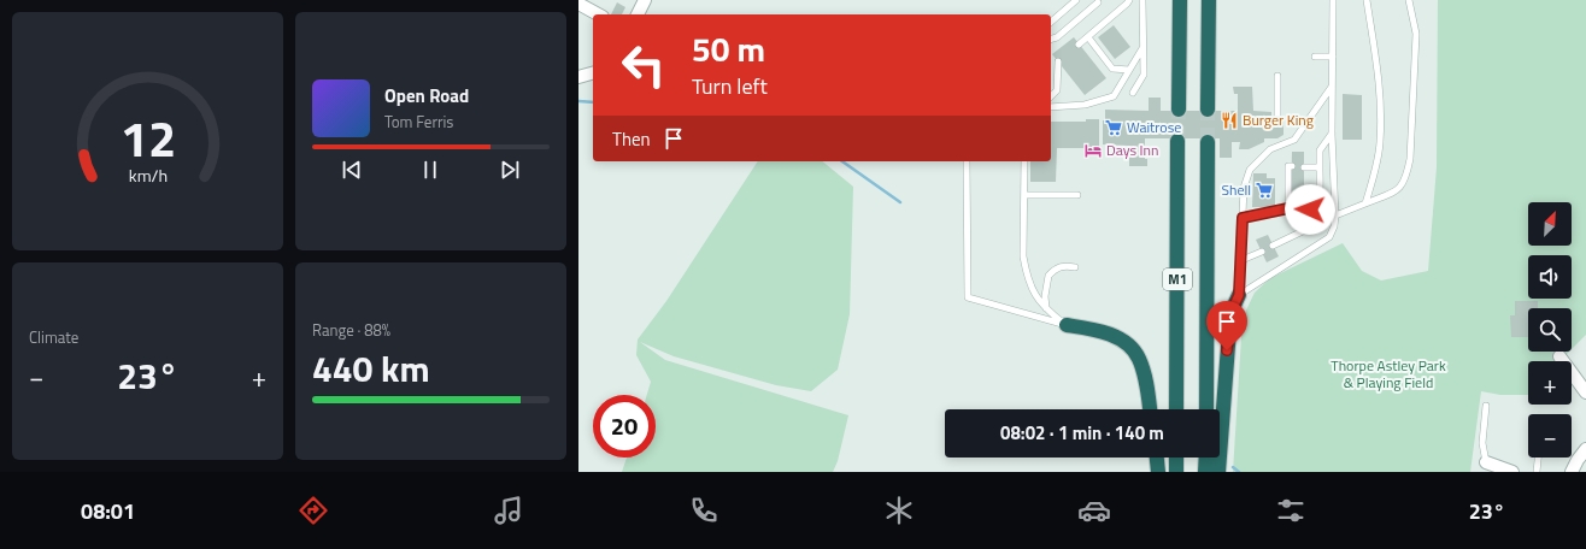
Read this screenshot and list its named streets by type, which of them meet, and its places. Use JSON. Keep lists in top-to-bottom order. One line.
{"streets":{"highway":["M1"]},"parks":["Thorpe Astley Park & Playing Field"],"places":{"restaurant":["Burger King"],"supermarket":["Waitrose","Shell"],"hotel":["Days Inn"]},"north":"top right","page":{"turn":["50 m","Turn left"],"song":["Open Road","Tom Ferris"],"then":"Then","map_buttons":["+","−"],"tile":["Climate",["Range · 88%","440 km"]],"heat":["−","23°","+"],"limit":"20","trip":"08:02 · 1 min · 140 m","tabs":["08:01","23°"],"gauge":["12","km/h"]}}
